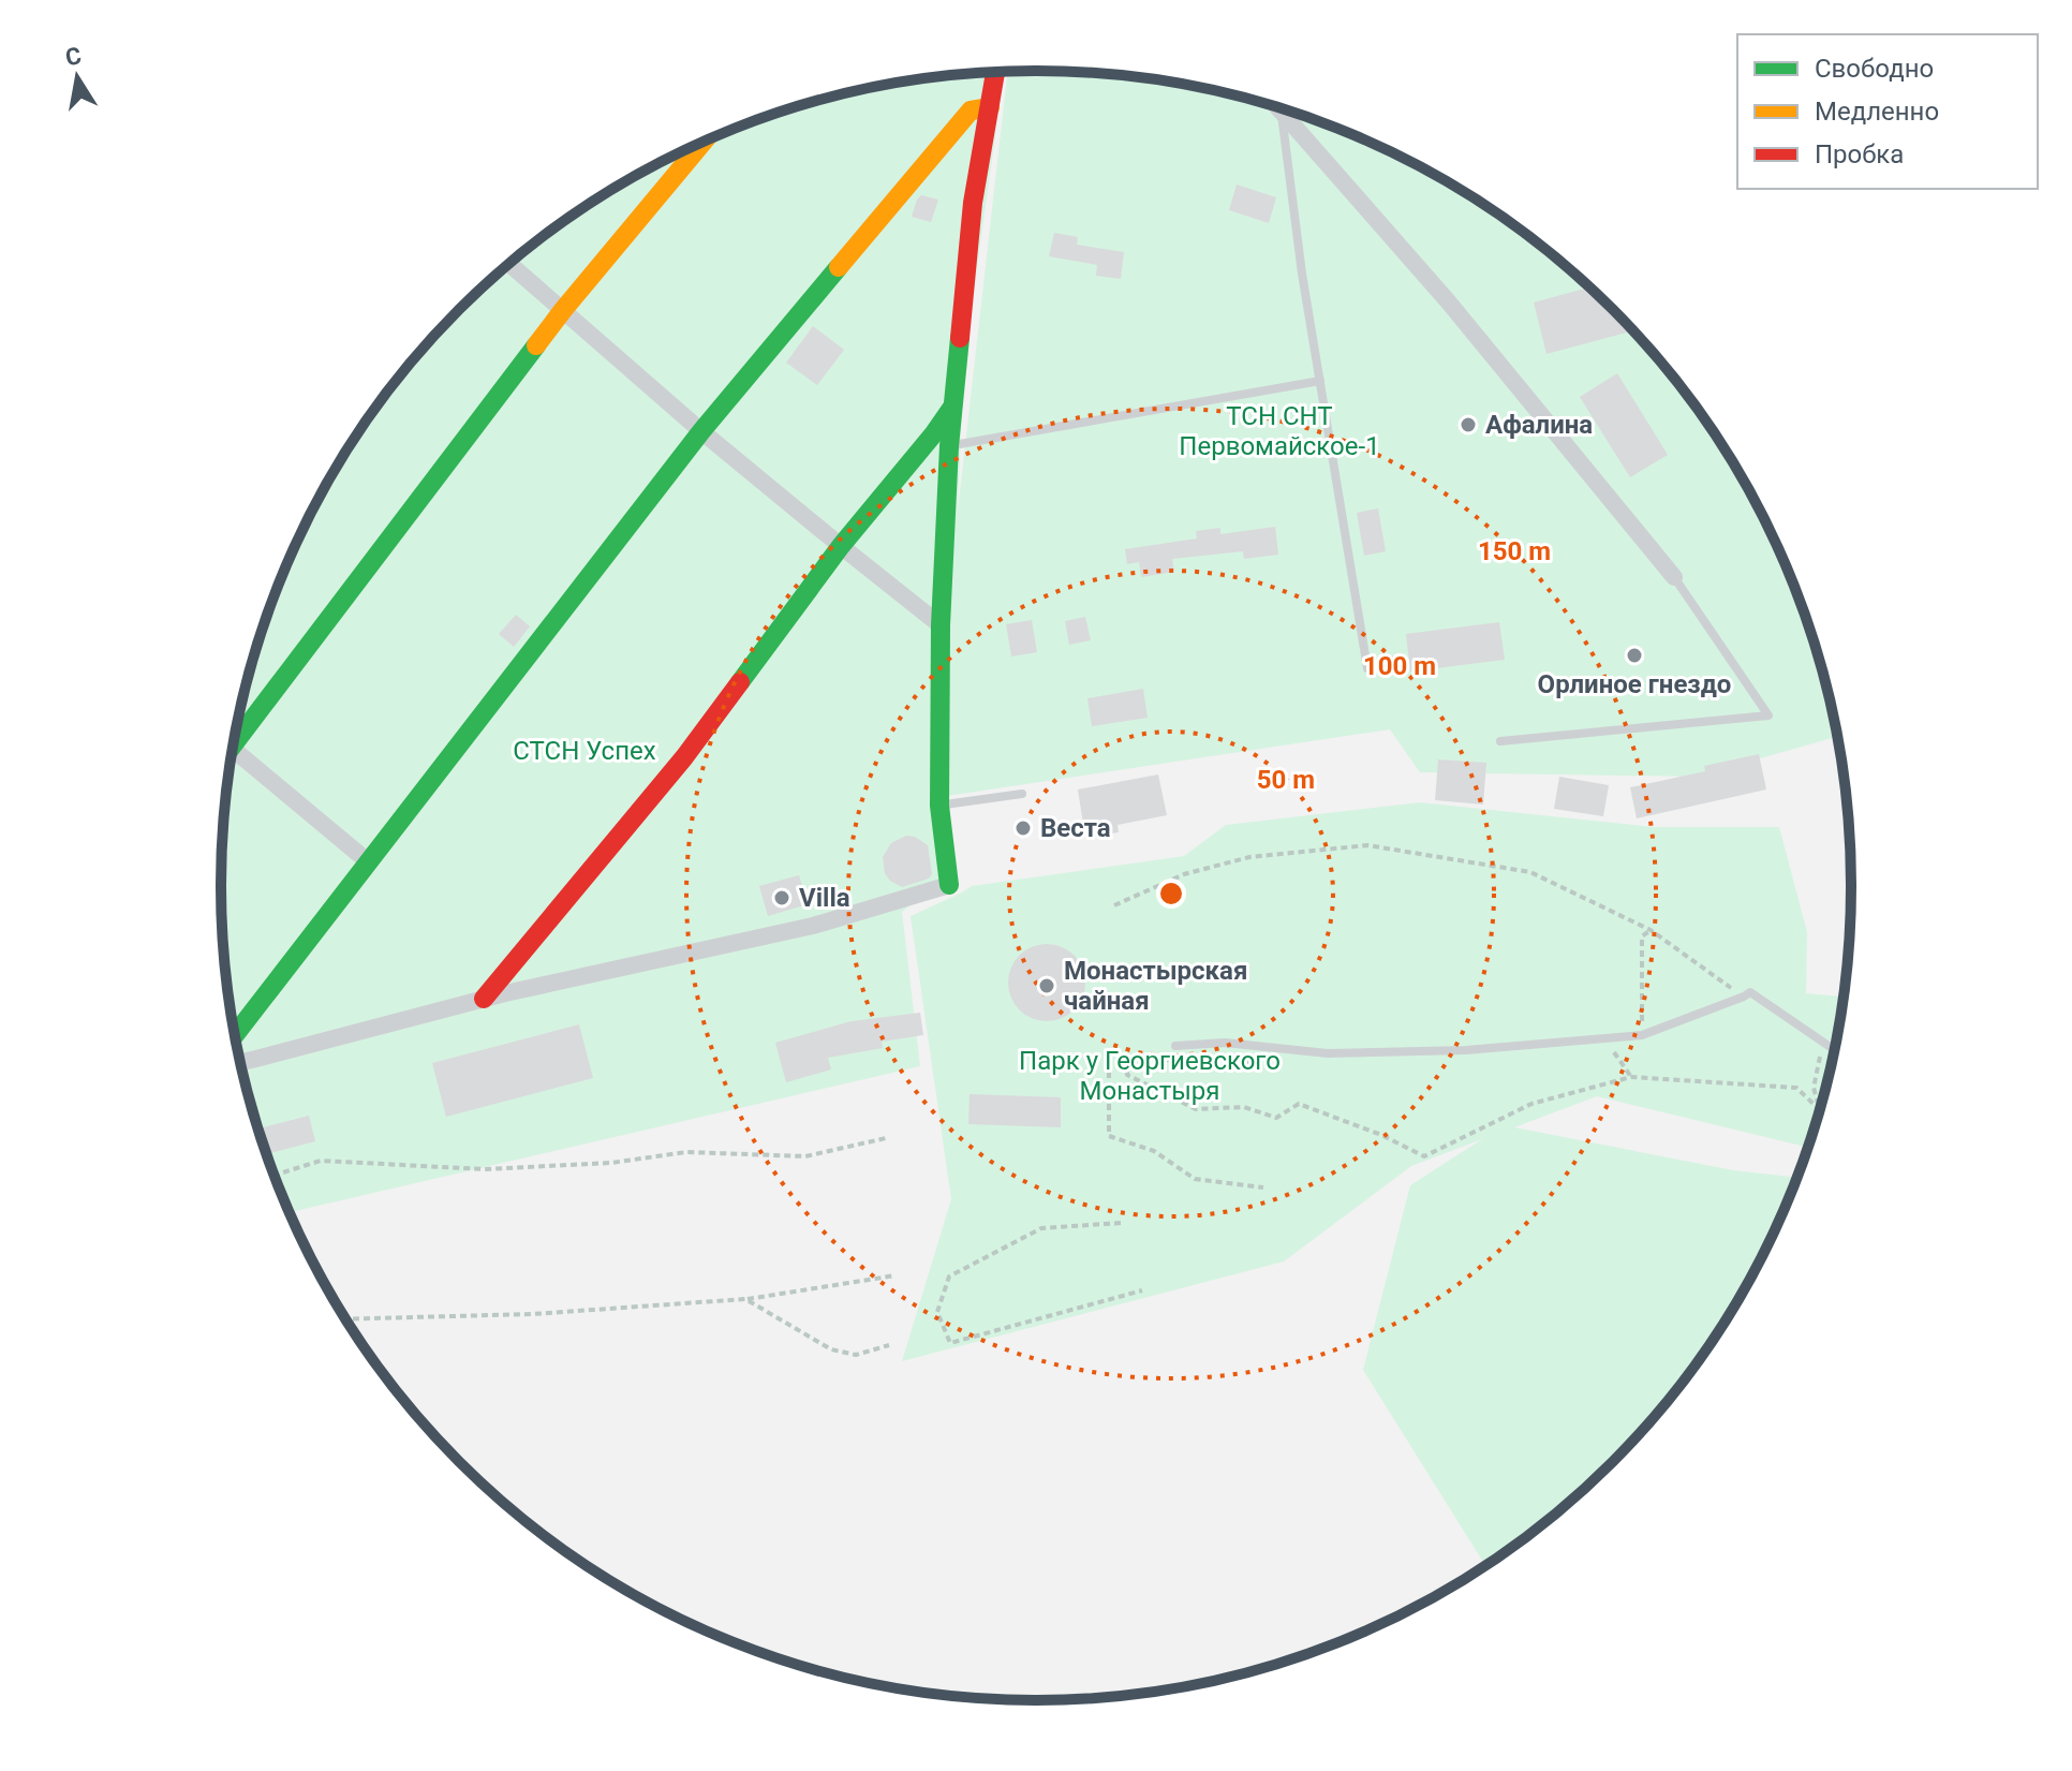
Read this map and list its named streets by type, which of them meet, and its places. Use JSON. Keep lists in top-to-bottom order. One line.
{"parks":["ТСН СНТ Первомайское-1","СТСН Успех","Парк у Георгиевского Монастыря"],"places":["Афалина","Орлиное гнездо","Веста","Villa","Монастырская чайная"],"legend":["Свободно","Медленно","Пробка"],"north":"top","rings":["150 m","100 m","50 m"]}
